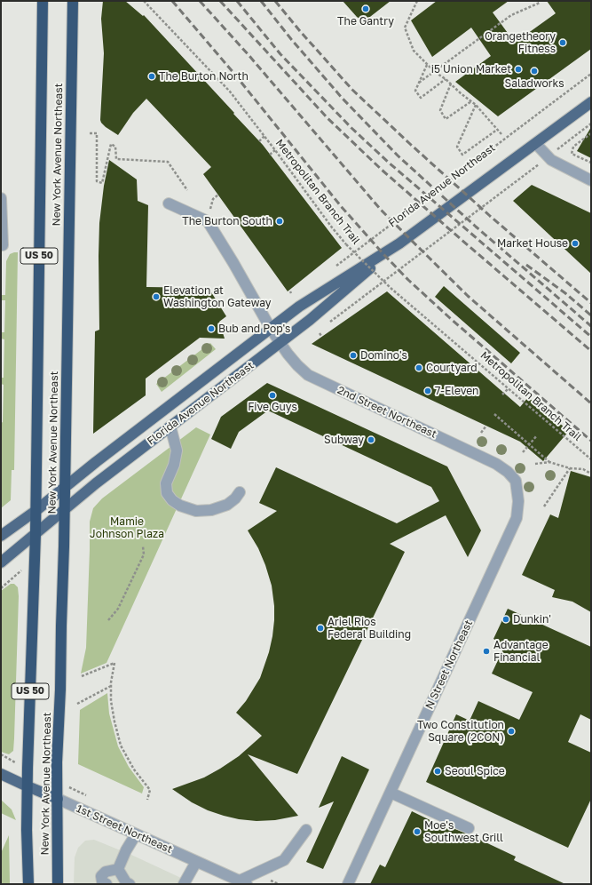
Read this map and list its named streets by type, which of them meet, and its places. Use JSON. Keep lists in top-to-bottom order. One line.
{"streets":{"highway":["New York Avenue Northeast","US 50"],"main road":["Florida Avenue Northeast","1st Street Northeast"],"street":["2nd Street Northeast","N Street Northeast"],"path":["Metropolitan Branch Trail"]},"crossings":[["New York Avenue Northeast","Florida Avenue Northeast"],["New York Avenue Northeast","1st Street Northeast"],["Florida Avenue Northeast","2nd Street Northeast"],["2nd Street Northeast","N Street Northeast"]],"parks":["Mamie Johnson Plaza"],"places":["The Gantry","Orangetheory Fitness","i5 Union Market","Saladworks","The Burton North","The Burton South","Market House","Elevation at Washington Gateway","Bub and Pop's","Domino's","Courtyard","7-Eleven","Five Guys","Subway","Dunkin'","Ariel Rios Federal Building","Advantage Financial","Two Constitution Square (2CON)","Seoul Spice","Moe's Southwest Grill"]}
